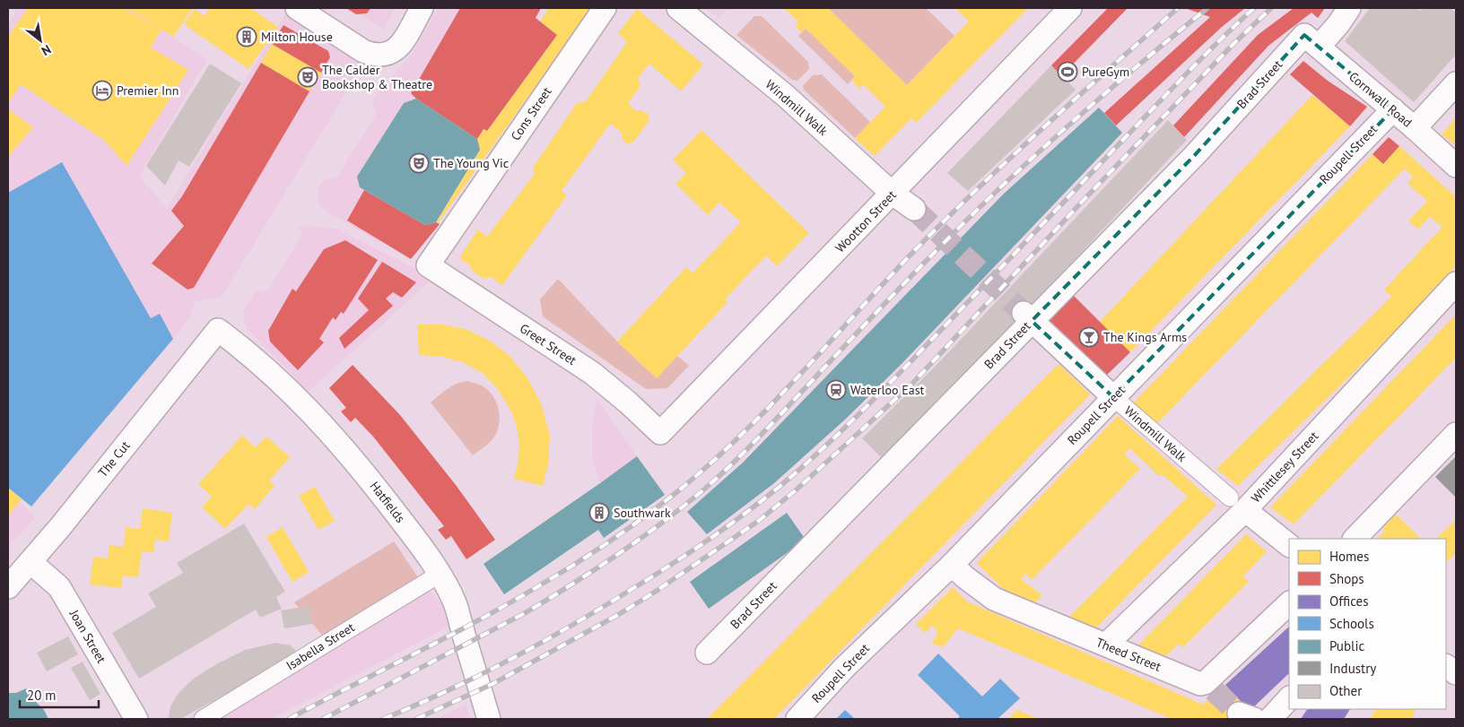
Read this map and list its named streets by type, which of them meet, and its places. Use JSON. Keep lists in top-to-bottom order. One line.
{"streets":{"street":["Brad Street","Cornwall Road","Windmill Walk","Cons Street","Roupell Street","Wootton Street","Greet Street","The Cut","Whittlesey Street","Hatfields","Joan Street","Isabella Street","Theed Street"]},"crossings":[["Brad Street","Cornwall Road"],["Brad Street","Windmill Walk"],["Cornwall Road","Roupell Street"],["Windmill Walk","Roupell Street"],["Windmill Walk","Wootton Street"],["Windmill Walk","Whittlesey Street"],["Cons Street","Greet Street"],["Roupell Street","Theed Street"],["Wootton Street","Greet Street"],["The Cut","Hatfields"],["The Cut","Joan Street"],["Whittlesey Street","Theed Street"],["Hatfields","Isabella Street"]],"places":{"building":["Milton House","Southwark"],"sports":["PureGym"],"theatre":["The Calder Bookshop & Theatre","The Young Vic"],"hotel":["Premier Inn"],"bar":["The Kings Arms"],"station":["Waterloo East"]},"legend":["Homes","Shops","Offices","Schools","Public","Industry","Other"],"scale_bar":"20 m","north":"bottom right"}
